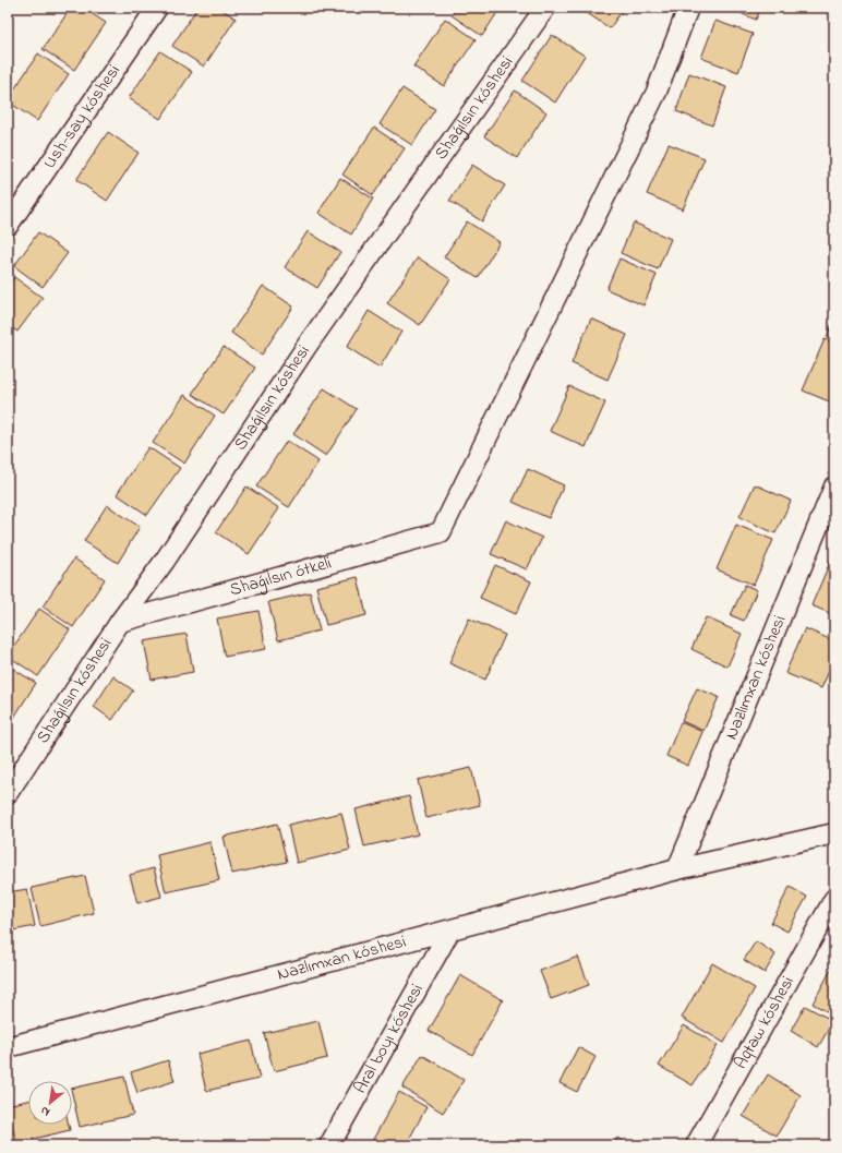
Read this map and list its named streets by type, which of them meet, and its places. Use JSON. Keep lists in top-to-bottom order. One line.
{"streets":{"street":["Shaǵılsın kóshesi","Ush-say kóshesi","Shaǵılsın ótkeli","Nazlımxan kóshesi","Aqtaw kóshesi","Aral boyı kóshesi"]},"crossings":[["Shaǵılsın kóshesi","Shaǵılsın ótkeli"],["Nazlımxan kóshesi","Aral boyı kóshesi"]],"north":"bottom left"}
